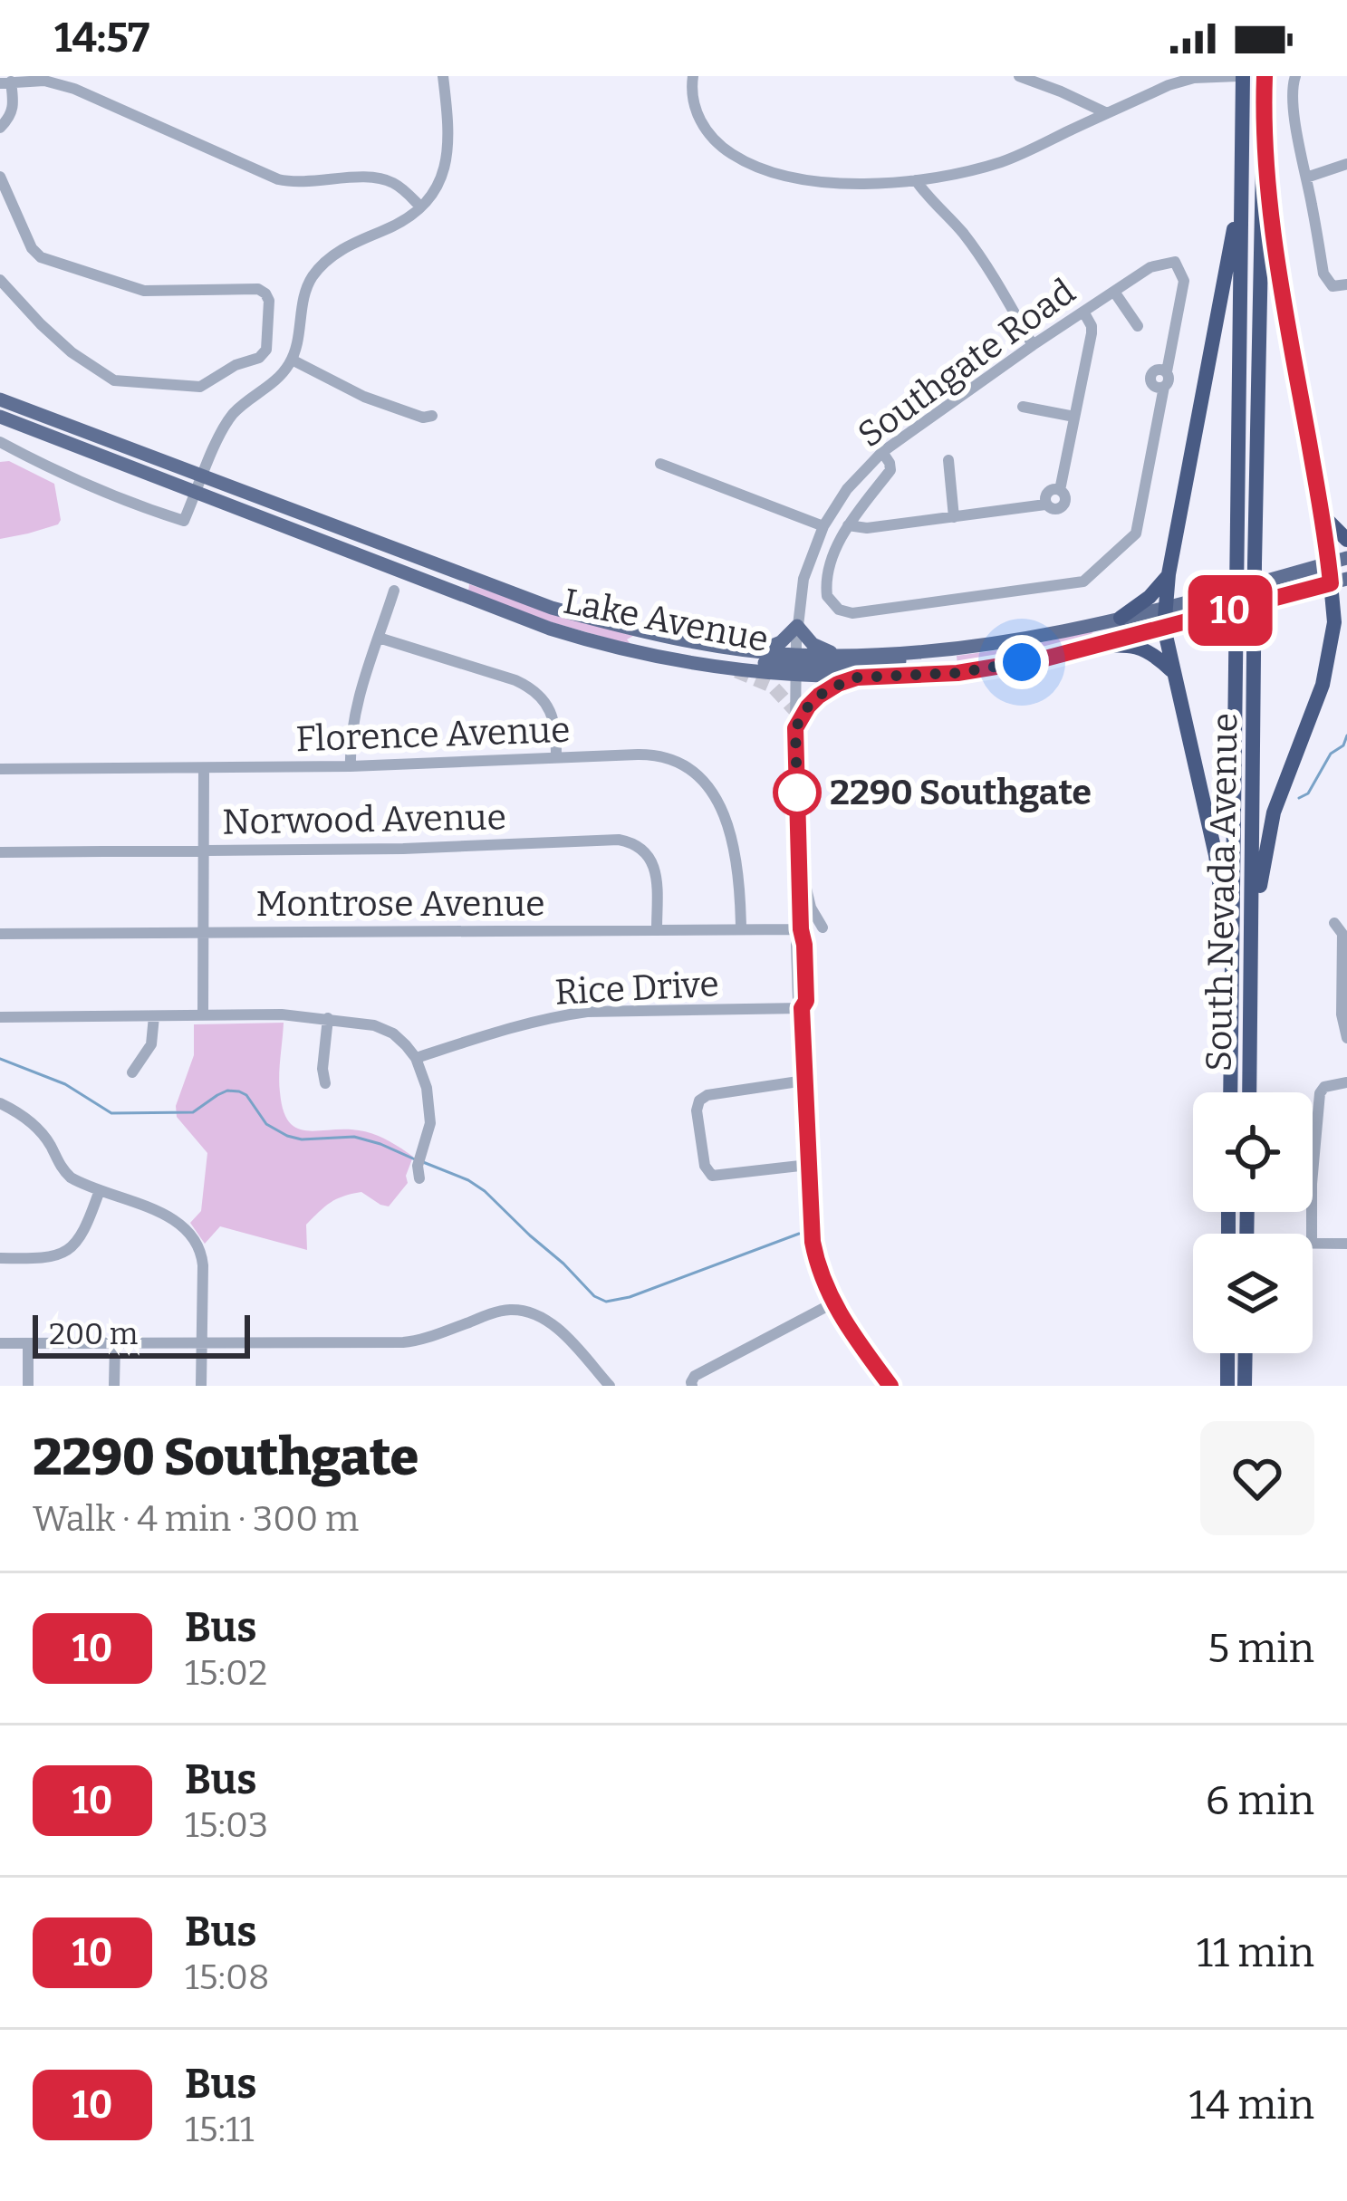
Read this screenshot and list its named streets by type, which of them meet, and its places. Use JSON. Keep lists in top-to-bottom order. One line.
{"streets":{"highway":["South Nevada Avenue"],"main road":["Lake Avenue"],"street":["Southgate Road","Florence Avenue","Norwood Avenue","Montrose Avenue","Rice Drive"]},"crossings":[["Southgate Road","Lake Avenue"],["Southgate Road","Montrose Avenue"],["Southgate Road","Rice Drive"],["Florence Avenue","Montrose Avenue"],["Norwood Avenue","Montrose Avenue"]],"places":["2290 Southgate"],"lines":["bus line 10"],"scale_bar":"200 m","page":{"status":"14:57","on_map":"10","scale":"200 m","heading":["2290 Southgate","Walk · 4 min · 300 m"],"list":[{"mark":"10","name":"Bus","note":"15:02","value":"5 min"},{"mark":"10","name":"Bus","note":"15:03","value":"6 min"},{"mark":"10","name":"Bus","note":"15:08","value":"11 min"},{"mark":"10","name":"Bus","note":"15:11","value":"14 min"}]}}
